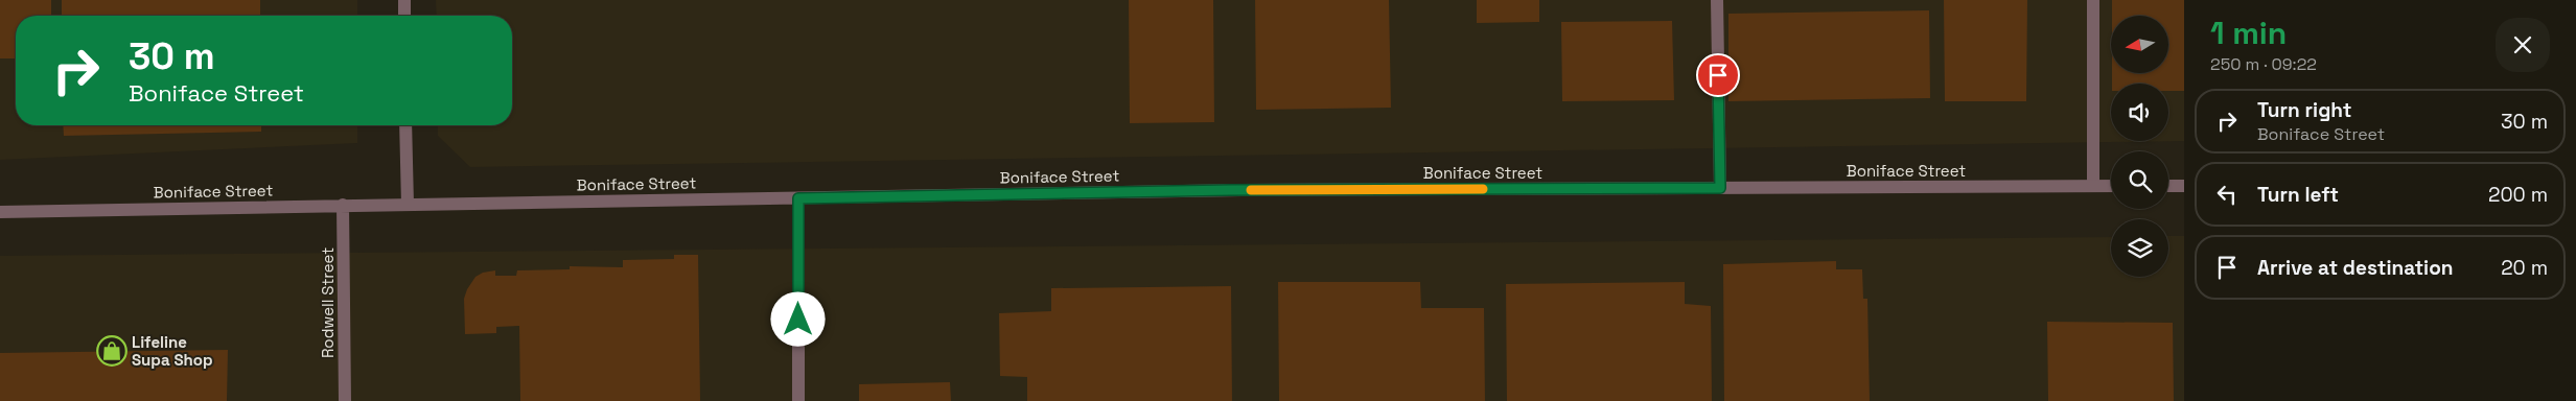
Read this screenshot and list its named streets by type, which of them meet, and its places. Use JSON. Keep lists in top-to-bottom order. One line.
{"streets":{"street":["Boniface Street","Rodwell Street"]},"crossings":[["Boniface Street","Rodwell Street"]],"places":{"shop":["Lifeline Supa Shop"]},"north":"left","page":{"heading":["1 min","250 m · 09:22"],"turn":["30 m","Boniface Street"],"list":[{"name":"Turn right","note":"Boniface Street","value":"30 m"},{"name":"Turn left","value":"200 m"},{"name":"Arrive at destination","value":"20 m"}]}}
